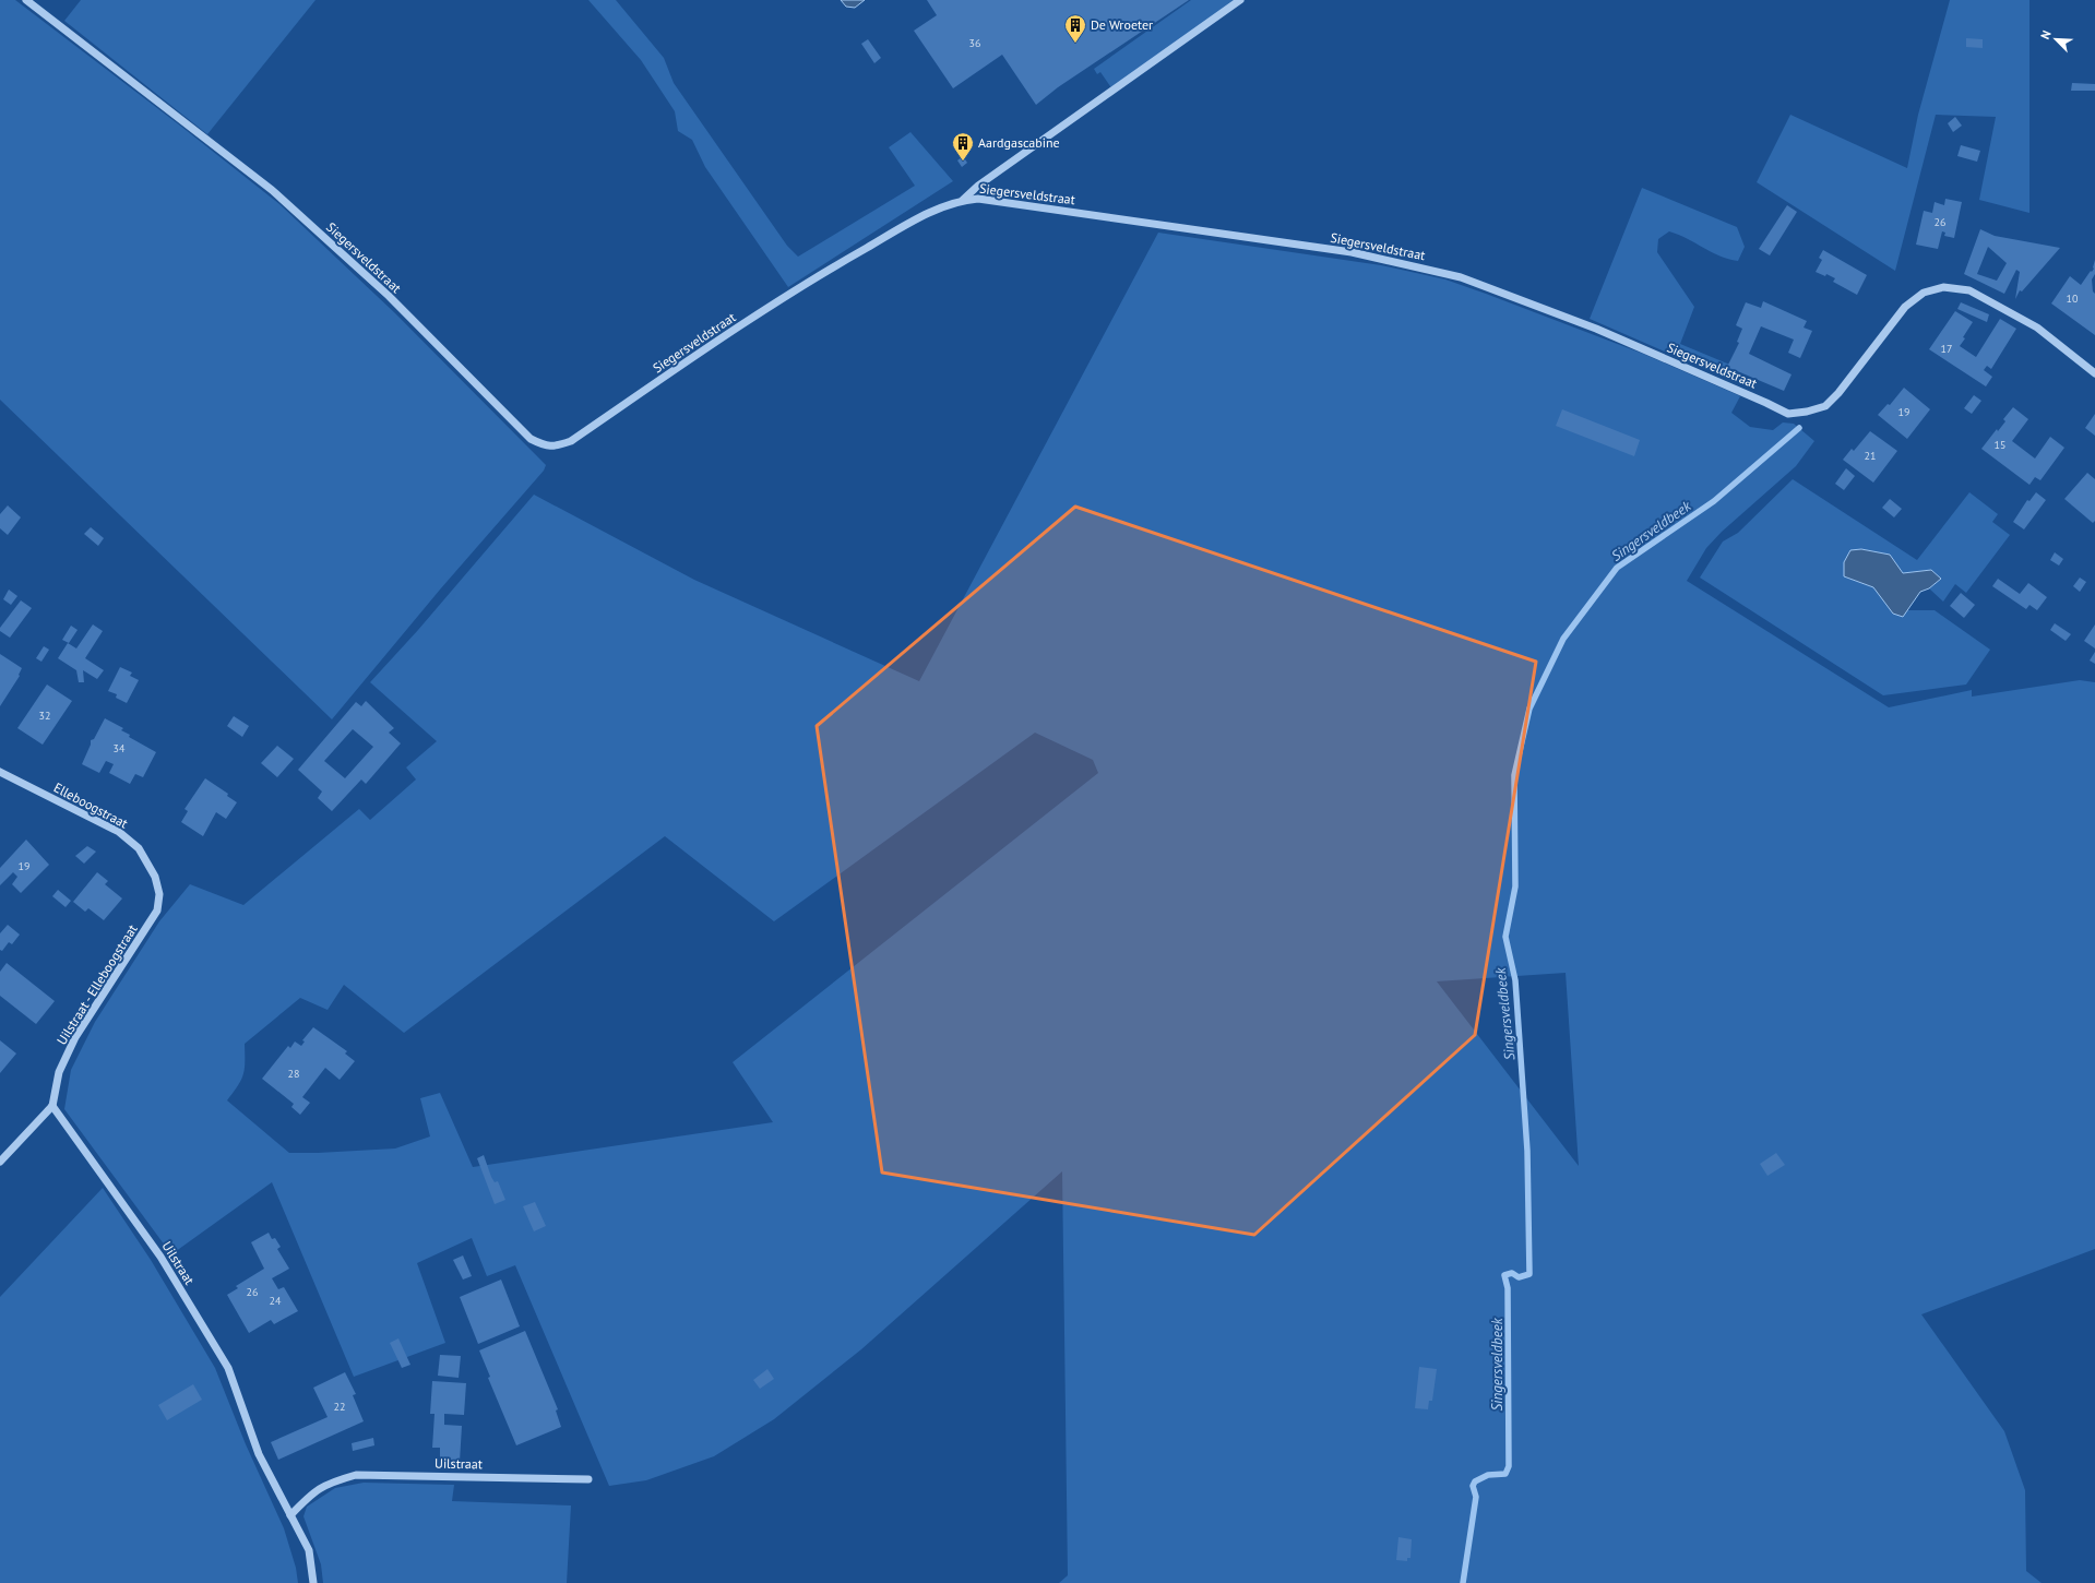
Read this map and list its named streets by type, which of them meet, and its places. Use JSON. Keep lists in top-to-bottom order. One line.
{"streets":{"street":["Siegersveldstraat","Elleboogstraat","Uilstraat - Elleboogstraat","Uilstraat"]},"crossings":[["Elleboogstraat","Uilstraat - Elleboogstraat"],["Uilstraat - Elleboogstraat","Uilstraat"]],"water":["Singersveldbeek"],"places":{"building":["De Wroeter","Aardgascabine"]},"house_numbers":["36","26","10","17","19","15","21","32","34","19","28","26","24","22"],"north":"top left"}
